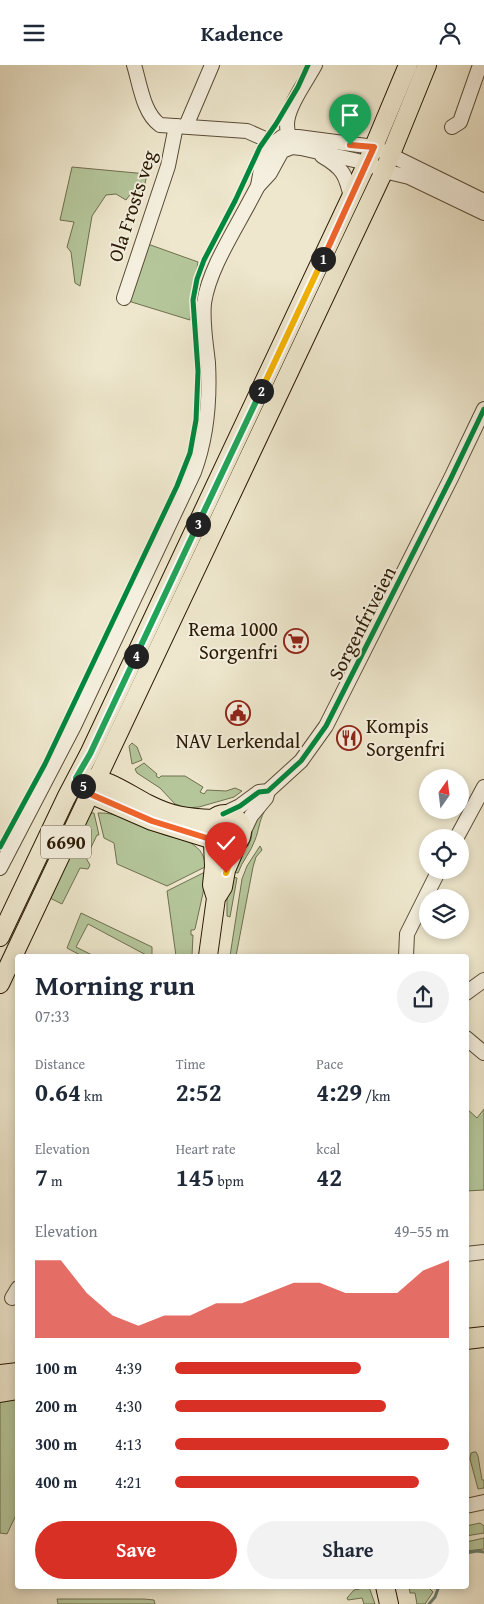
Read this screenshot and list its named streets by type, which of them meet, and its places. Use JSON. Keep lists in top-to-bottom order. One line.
{"streets":{"main road":["6690"],"street":["Ola Frosts veg","Sorgenfriveien"]},"places":{"supermarket":["Rema 1000 Sorgenfri"],"public building":["NAV Lerkendal"],"restaurant":["Kompis Sorgenfri"]},"north":"top","page":{"header":"Kadence","pins":["1","2","3","4","5"],"heading":["Morning run","07:33"],"stats":[["Distance","0.64 km"],["Time","2:52"],["Pace","4:29 /km"],["Elevation","7 m"],["Heart rate","145 bpm"],["kcal","42"]],"chart":["Elevation","49–55 m"],"list":[{"name":"100 m","note":"4:39"},{"name":"200 m","note":"4:30"},{"name":"300 m","note":"4:13"},{"name":"400 m","note":"4:21"}],"buttons":["Save","Share"]}}
